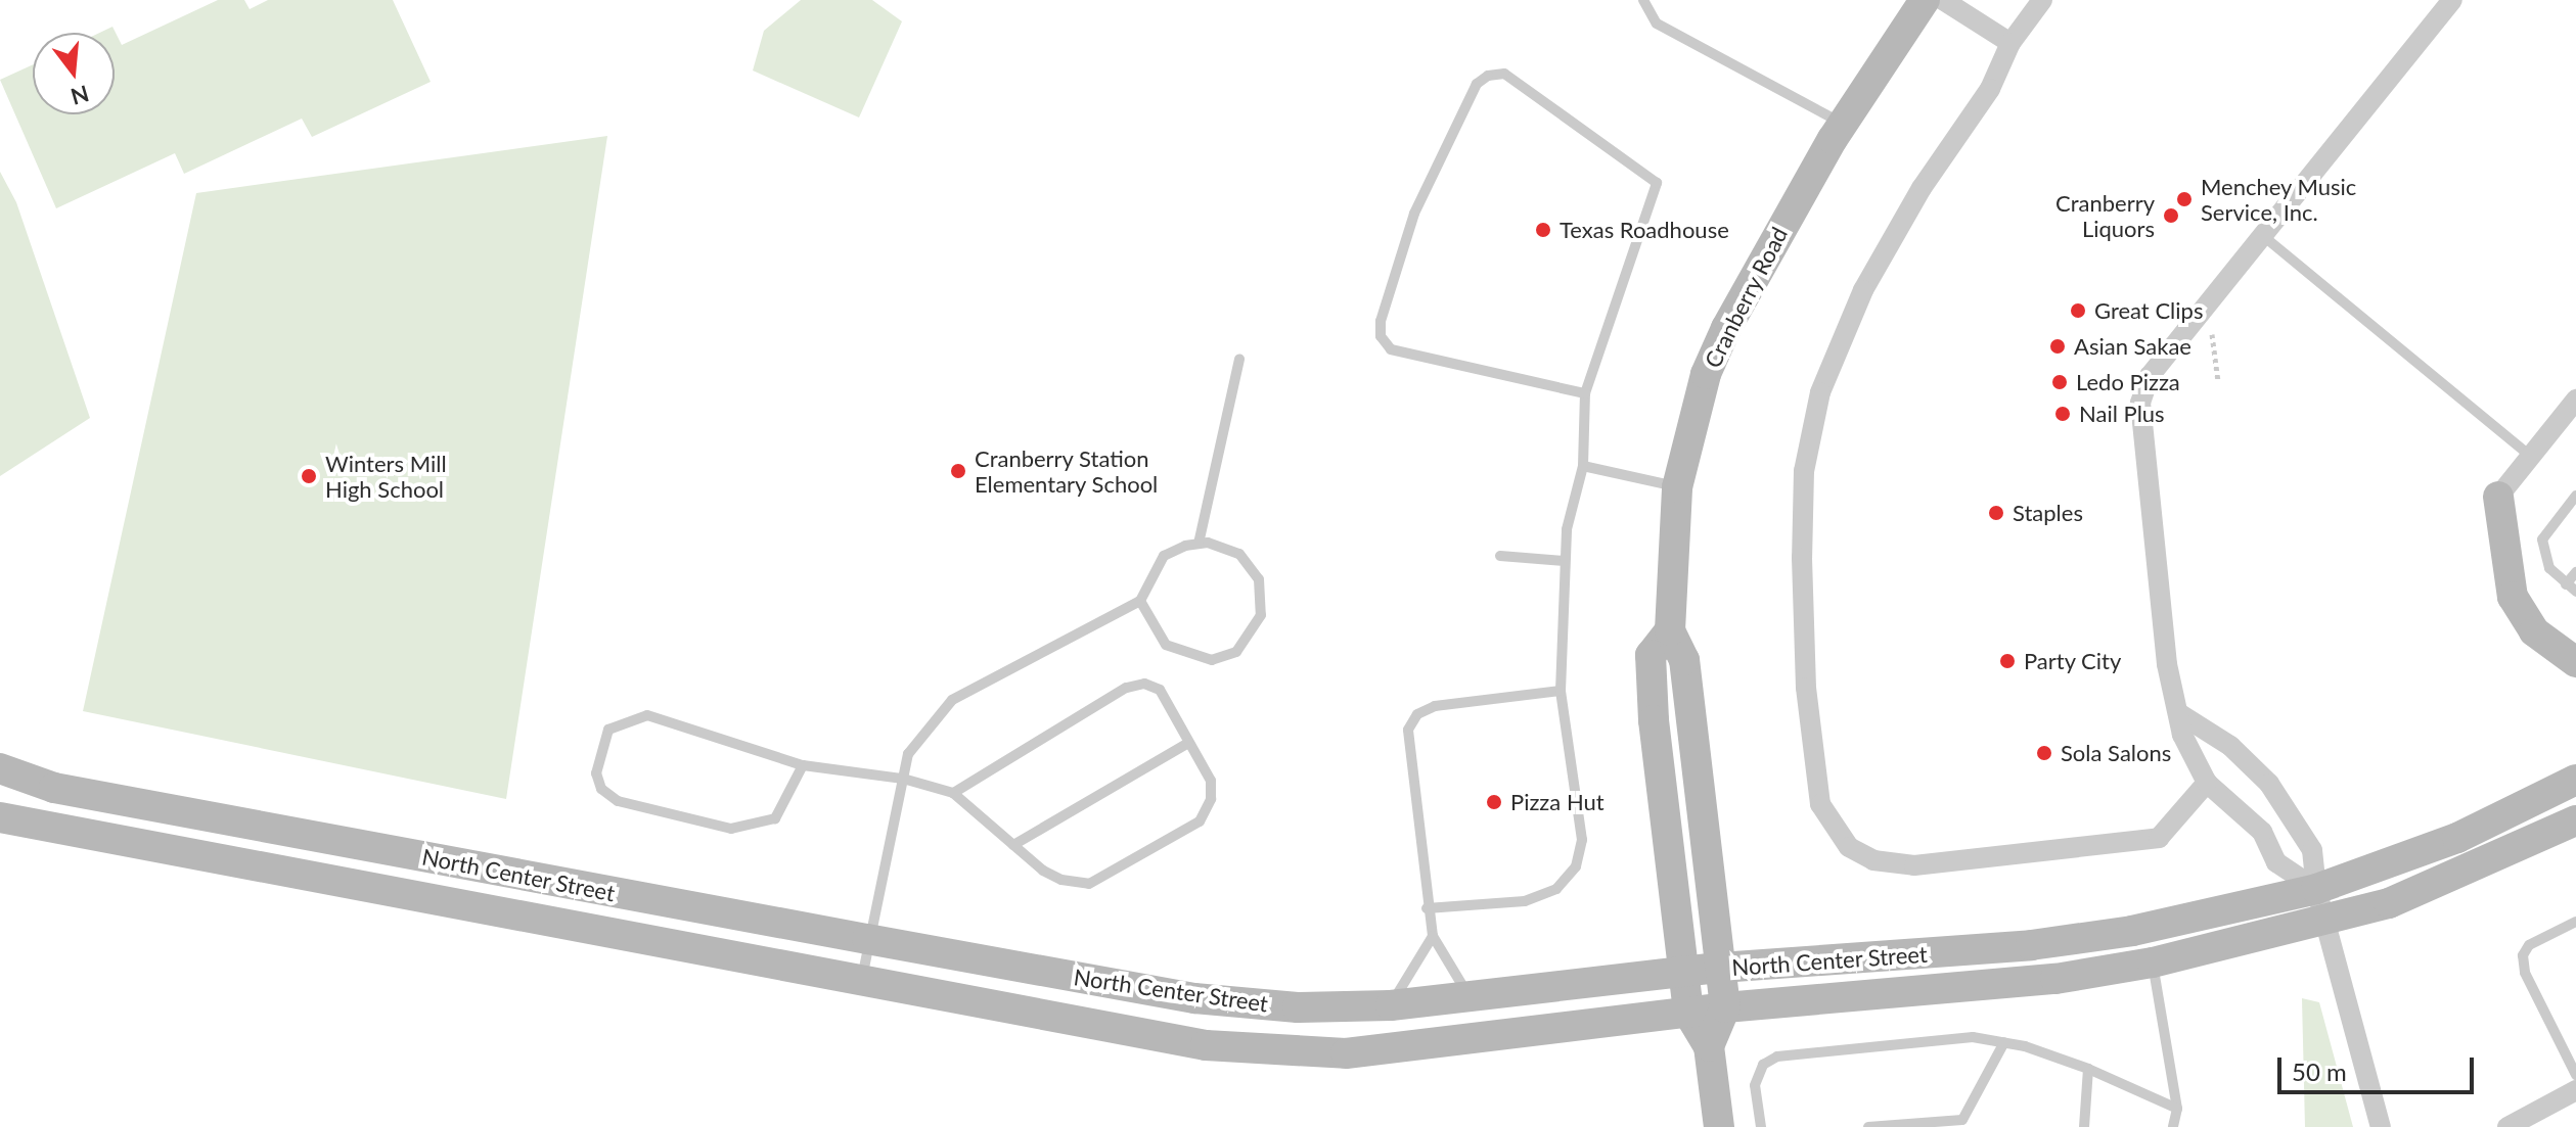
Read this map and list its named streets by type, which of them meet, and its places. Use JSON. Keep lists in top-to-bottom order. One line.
{"streets":{"street":["Cranberry Road","North Center Street"]},"crossings":[["Cranberry Road","North Center Street"]],"places":["Menchey Music Service, Inc.","Cranberry Liquors","Texas Roadhouse","Great Clips","Asian Sakae","Ledo Pizza","Nail Plus","Cranberry Station Elementary School","Winters Mill High School","Staples","Party City","Sola Salons","Pizza Hut"],"scale_bar":"50 m","north":"bottom"}
